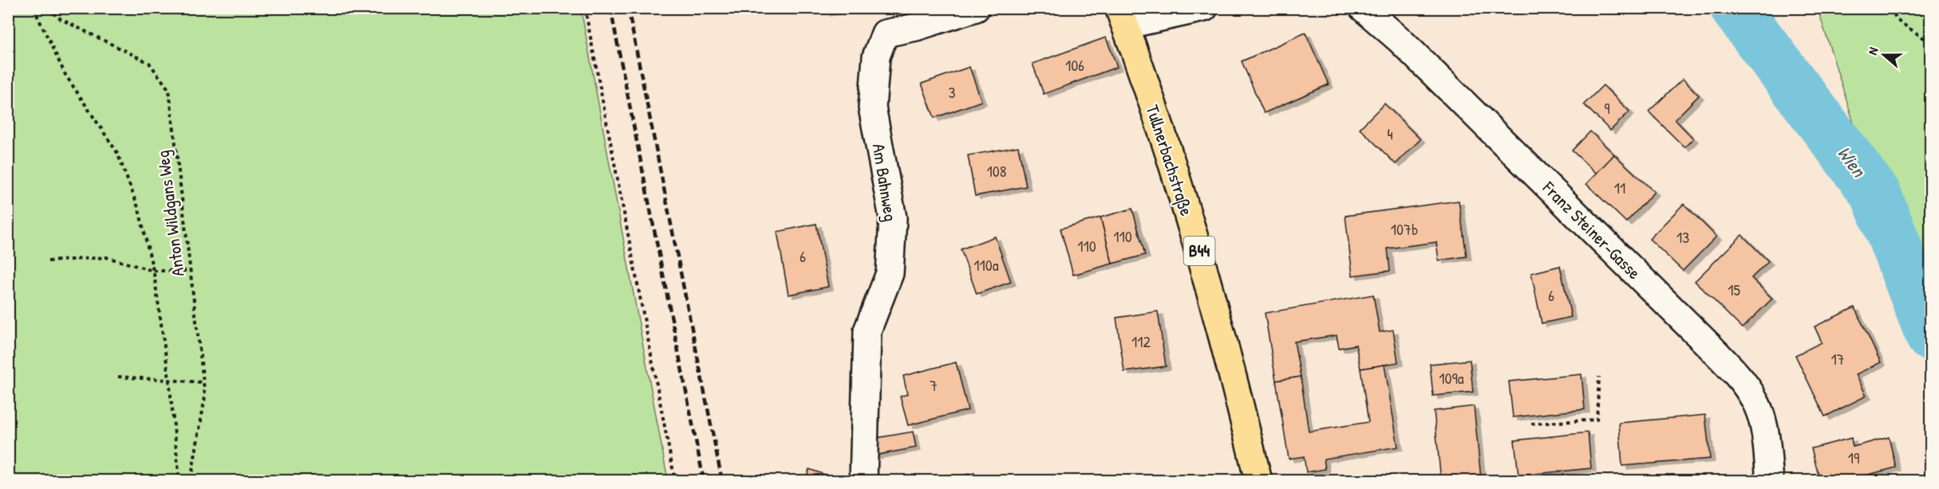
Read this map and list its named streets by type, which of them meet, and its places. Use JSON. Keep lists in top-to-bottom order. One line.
{"streets":{"main road":["Tullnerbachstraße","B44"],"street":["Am Bahnweg","Franz Steiner-Gasse"],"path":["Anton Wildgans Weg"]},"water":["Wien"],"house_numbers":["106","3","9","4","108","11","107b","110","13","110","6","110a","15","6","112","17","109a","7","19"],"north":"left"}
